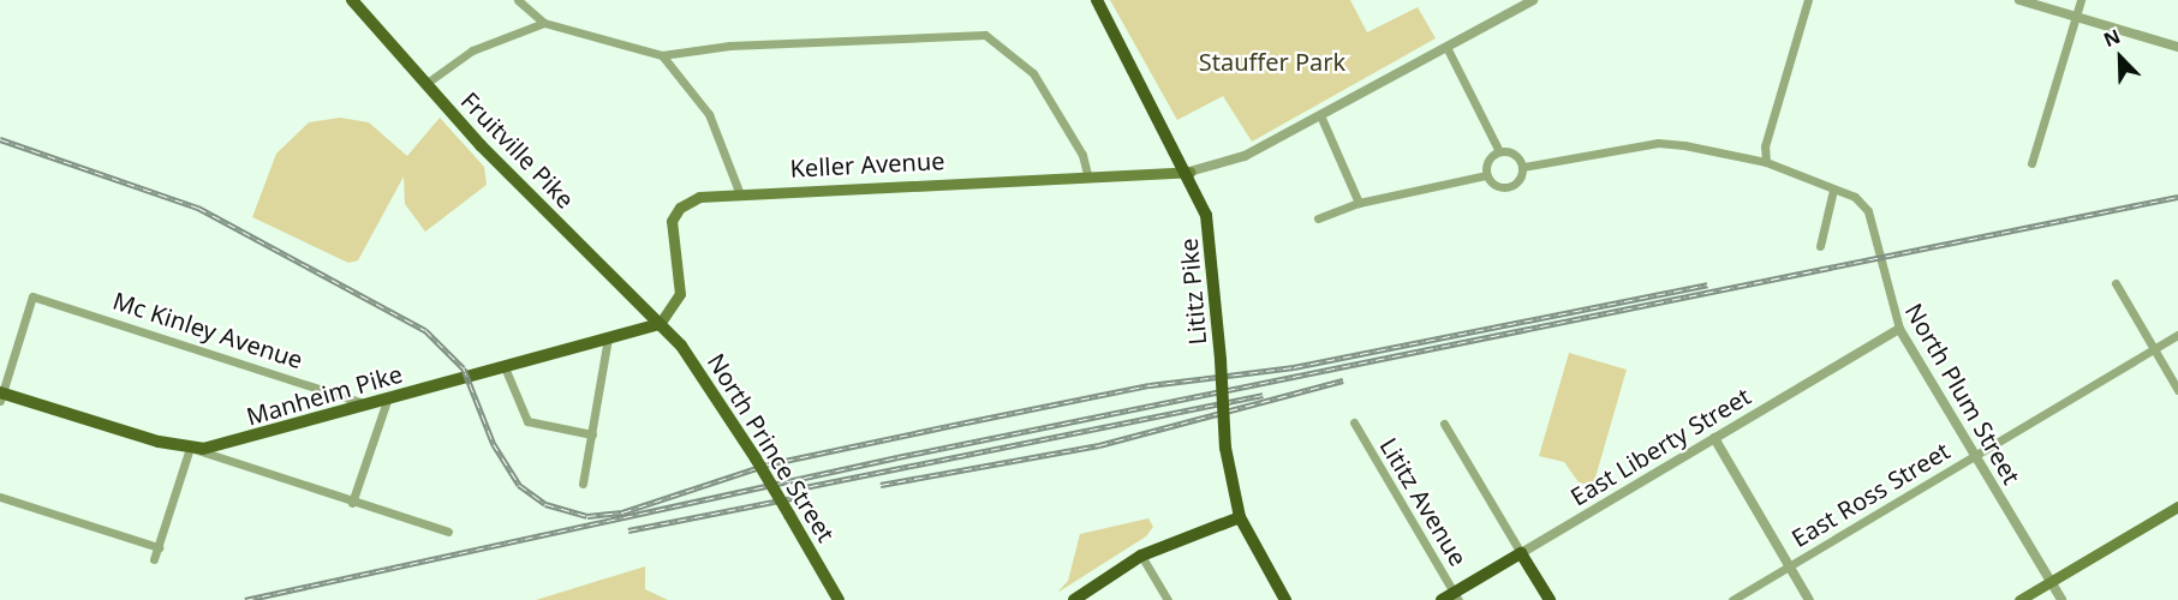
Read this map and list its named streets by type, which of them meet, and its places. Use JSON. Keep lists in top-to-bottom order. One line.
{"streets":{"highway":["Lititz Pike","East Liberty Street"],"main road":["Fruitville Pike","Keller Avenue","Manheim Pike","North Prince Street"],"street":["Mc Kinley Avenue","North Plum Street","East Ross Street","Lititz Avenue"]},"crossings":[["Fruitville Pike","Keller Avenue"],["Fruitville Pike","Manheim Pike"],["Fruitville Pike","North Prince Street"],["Keller Avenue","Lititz Pike"],["Keller Avenue","Manheim Pike"],["Keller Avenue","North Prince Street"],["Mc Kinley Avenue","Manheim Pike"],["North Plum Street","East Liberty Street"],["North Plum Street","East Ross Street"],["Manheim Pike","North Prince Street"],["East Liberty Street","Lititz Avenue"]],"parks":["Stauffer Park"],"north":"top left"}
